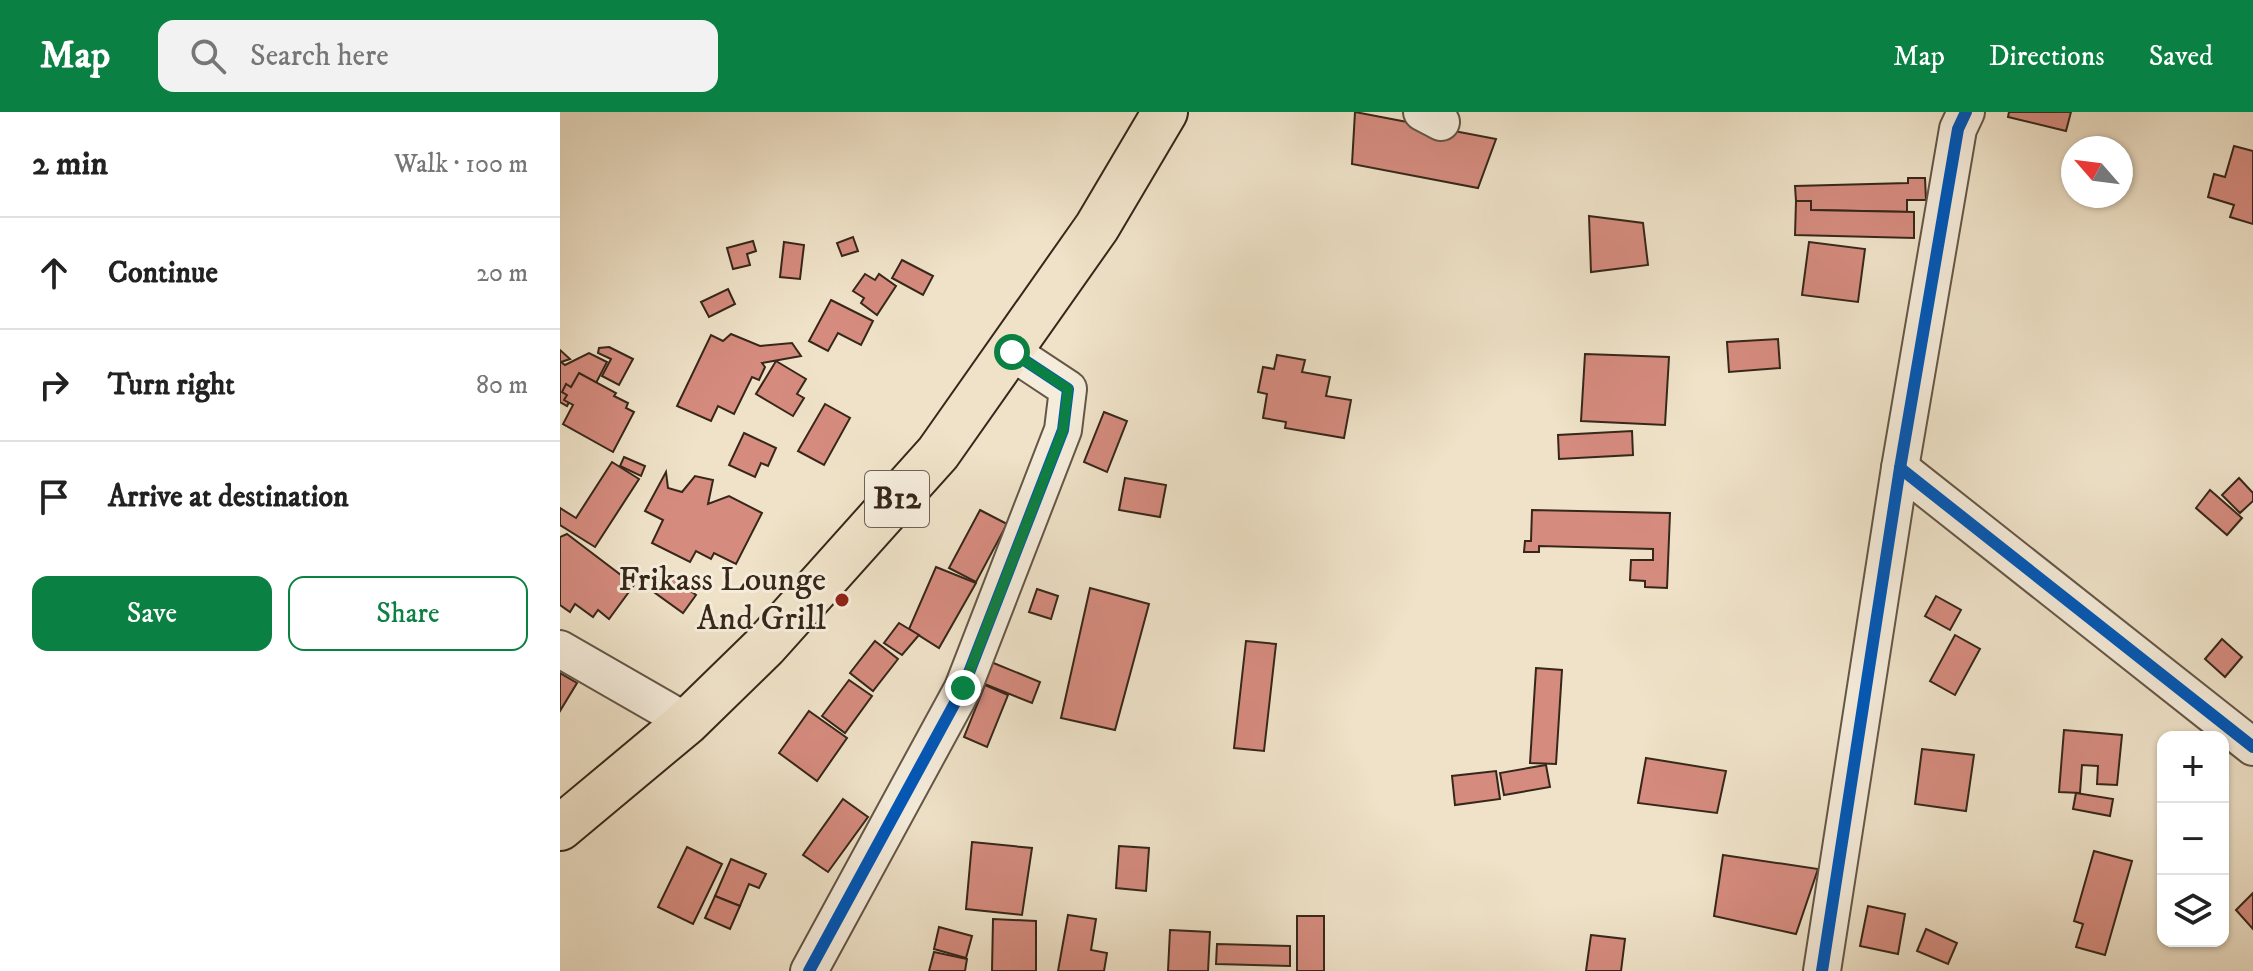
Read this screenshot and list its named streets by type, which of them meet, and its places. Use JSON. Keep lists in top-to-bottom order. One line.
{"streets":{"highway":["B12"]},"places":["Frikass Lounge And Grill"],"north":"top left","page":{"header":"Map","search":"Search here","nav":["Map","Directions","Saved"],"heading":["2 min","Walk · 100 m"],"list":[["Continue","20 m"],["Turn right","80 m"],"Arrive at destination"],"buttons":["Save","Share"],"map_buttons":["+","−"]}}
